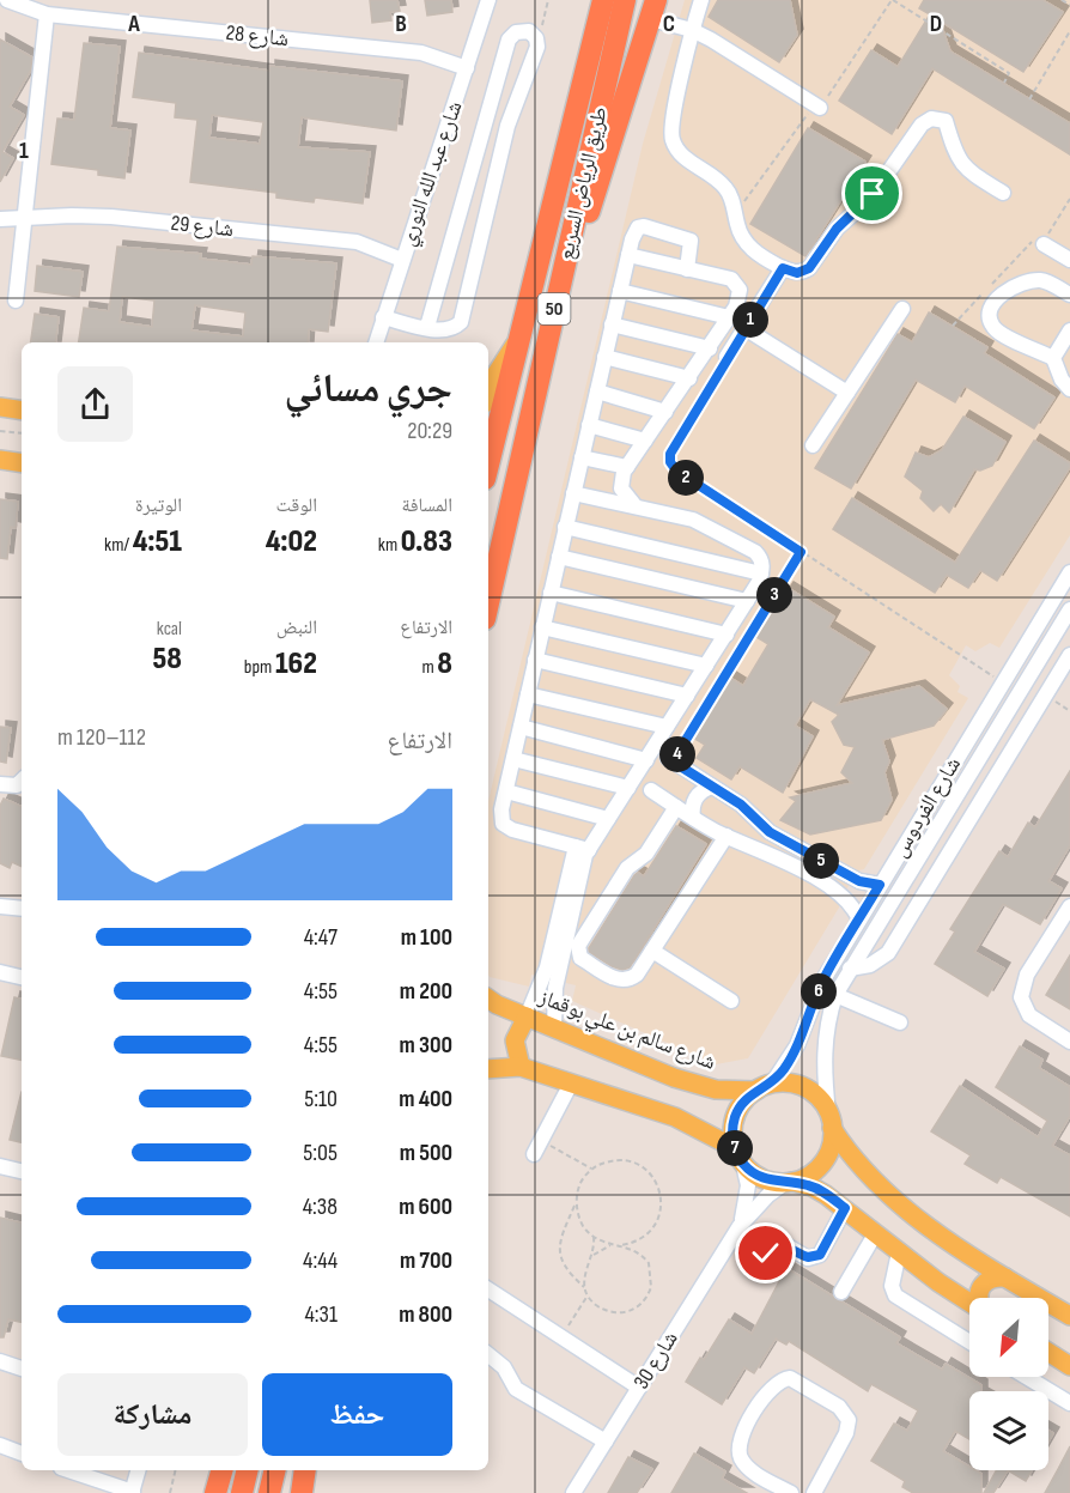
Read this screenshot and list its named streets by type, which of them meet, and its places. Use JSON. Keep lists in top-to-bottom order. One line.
{"streets":{"highway":["طريق الرياض السريع","50"],"main road":["شارع سالم بن علي بوقماز"],"street":["شارع 28","شارع عبد الله النوري","شارع 29","شارع الفردوس","شارع 30"]},"crossings":[["شارع 28","شارع عبد الله النوري"],["شارع عبد الله النوري","شارع 29"],["شارع الفردوس","شارع سالم بن علي بوقماز"],["شارع الفردوس","شارع 30"],["شارع سالم بن علي بوقماز","شارع 30"]],"north":"bottom left","page":{"pins":["1","2","3","4","5","6","7"],"heading":["جري مسائي","20:29"],"stats":[["المسافة","0.83 km"],["الوقت","4:02"],["الوتيرة","4:51 /km"],["الارتفاع","8 m"],["النبض","162 bpm"],["kcal","58"]],"chart":["الارتفاع","112–120 m"],"list":[{"name":"100 m","note":"4:47"},{"name":"200 m","note":"4:55"},{"name":"300 m","note":"4:55"},{"name":"400 m","note":"5:10"},{"name":"500 m","note":"5:05"},{"name":"600 m","note":"4:38"},{"name":"700 m","note":"4:44"},{"name":"800 m","note":"4:31"}],"buttons":["حفظ","مشاركة"]},"grid":{"columns":["A","B","C","D"],"rows":["1"]}}
